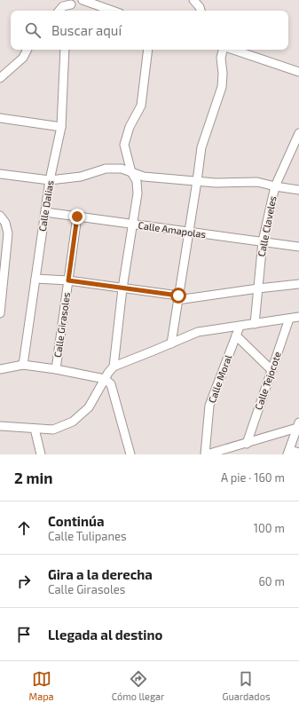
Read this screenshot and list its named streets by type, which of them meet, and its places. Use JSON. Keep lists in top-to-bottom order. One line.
{"streets":{"street":["Calle Dalias","Calle Claveles","Calle Amapolas","Calle Girasoles","Calle Moral","Calle Tejocote"]},"crossings":[["Calle Dalias","Calle Amapolas"],["Calle Claveles","Calle Amapolas"],["Calle Amapolas","Calle Girasoles"]],"page":{"search":"Buscar aquí","heading":["2 min","A pie · 160 m"],"list":[["Continúa","Calle Tulipanes","100 m"],["Gira a la derecha","Calle Girasoles","60 m"],"Llegada al destino"],"nav":["Mapa","Cómo llegar","Guardados"]}}
